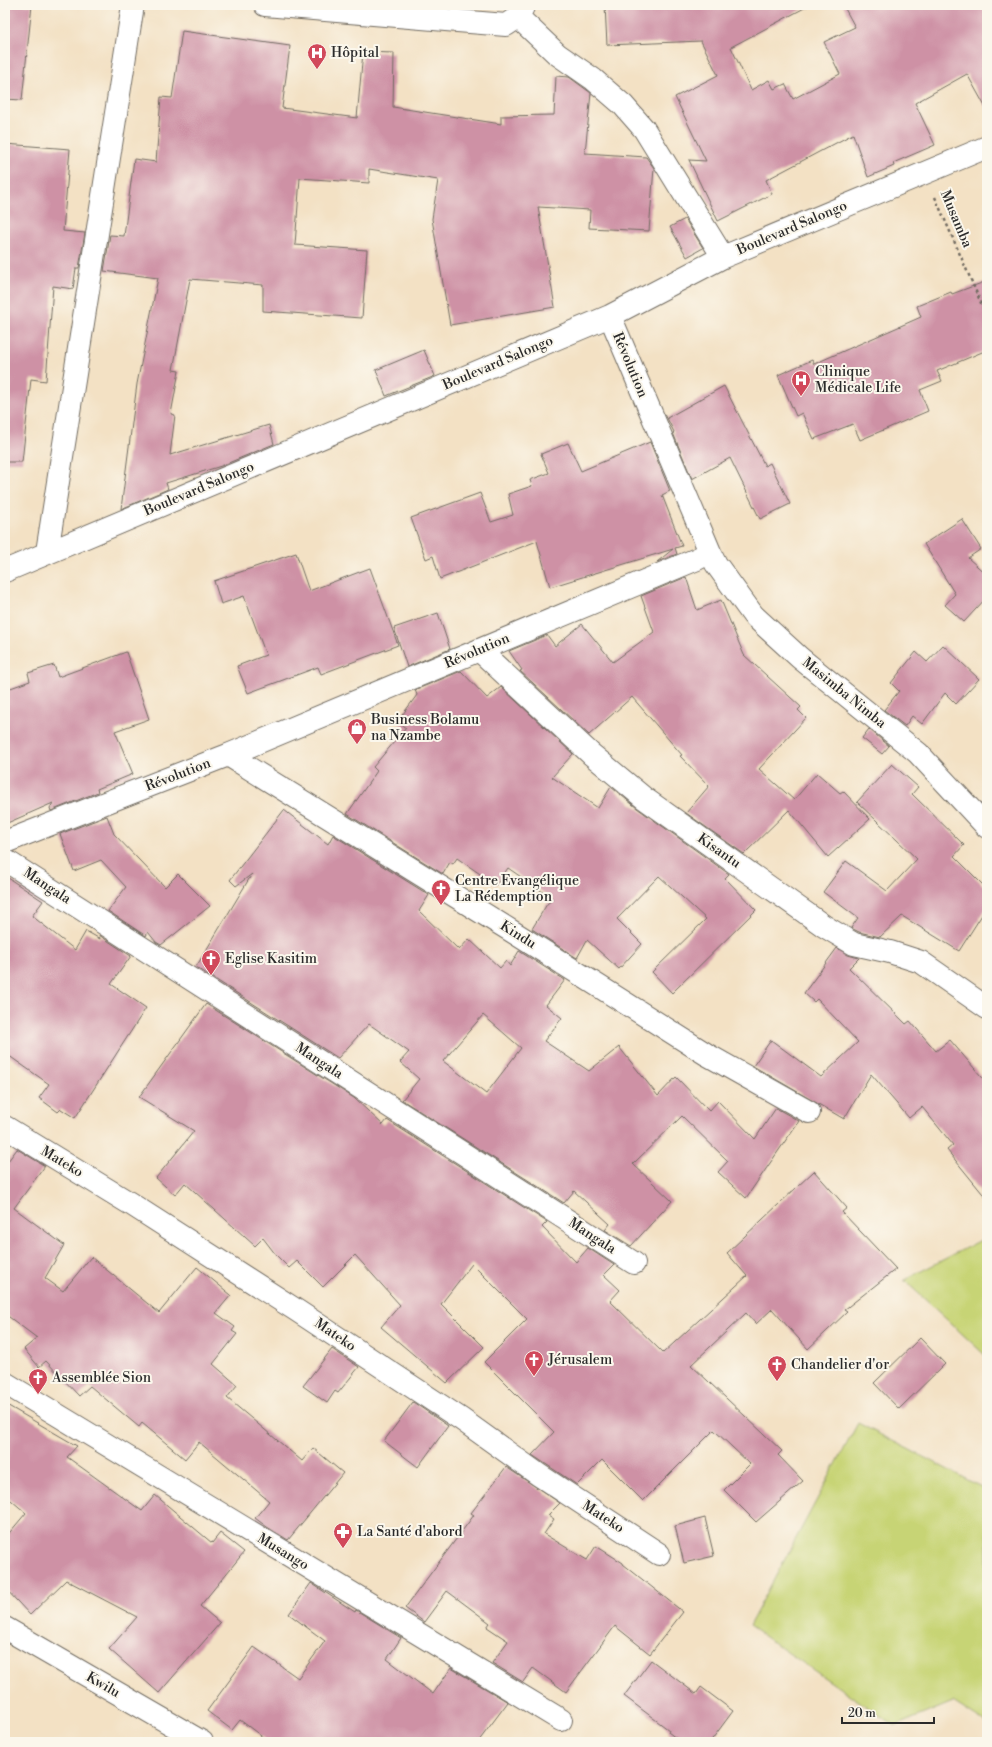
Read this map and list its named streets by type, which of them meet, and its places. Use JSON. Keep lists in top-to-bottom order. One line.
{"streets":{"street":["Boulevard Salongo","Révolution","Masimba Nimba","Kisantu","Mangala","Kindu","Mateko","Musango","Kwilu"],"path":["Musamba"]},"crossings":[["Musamba","Boulevard Salongo"],["Boulevard Salongo","Révolution"],["Révolution","Masimba Nimba"],["Révolution","Kisantu"],["Révolution","Kindu"]],"places":{"hospital":["Hôpital","Clinique Médicale Life"],"shop":["Business Bolamu na Nzambe"],"church":["Centre Evangélique La Rédemption","Eglise Kasitim","Jérusalem","Chandelier d'or","Assemblée Sion"],"pharmacy":["La Santé d'abord"]},"scale_bar":"20 m"}
